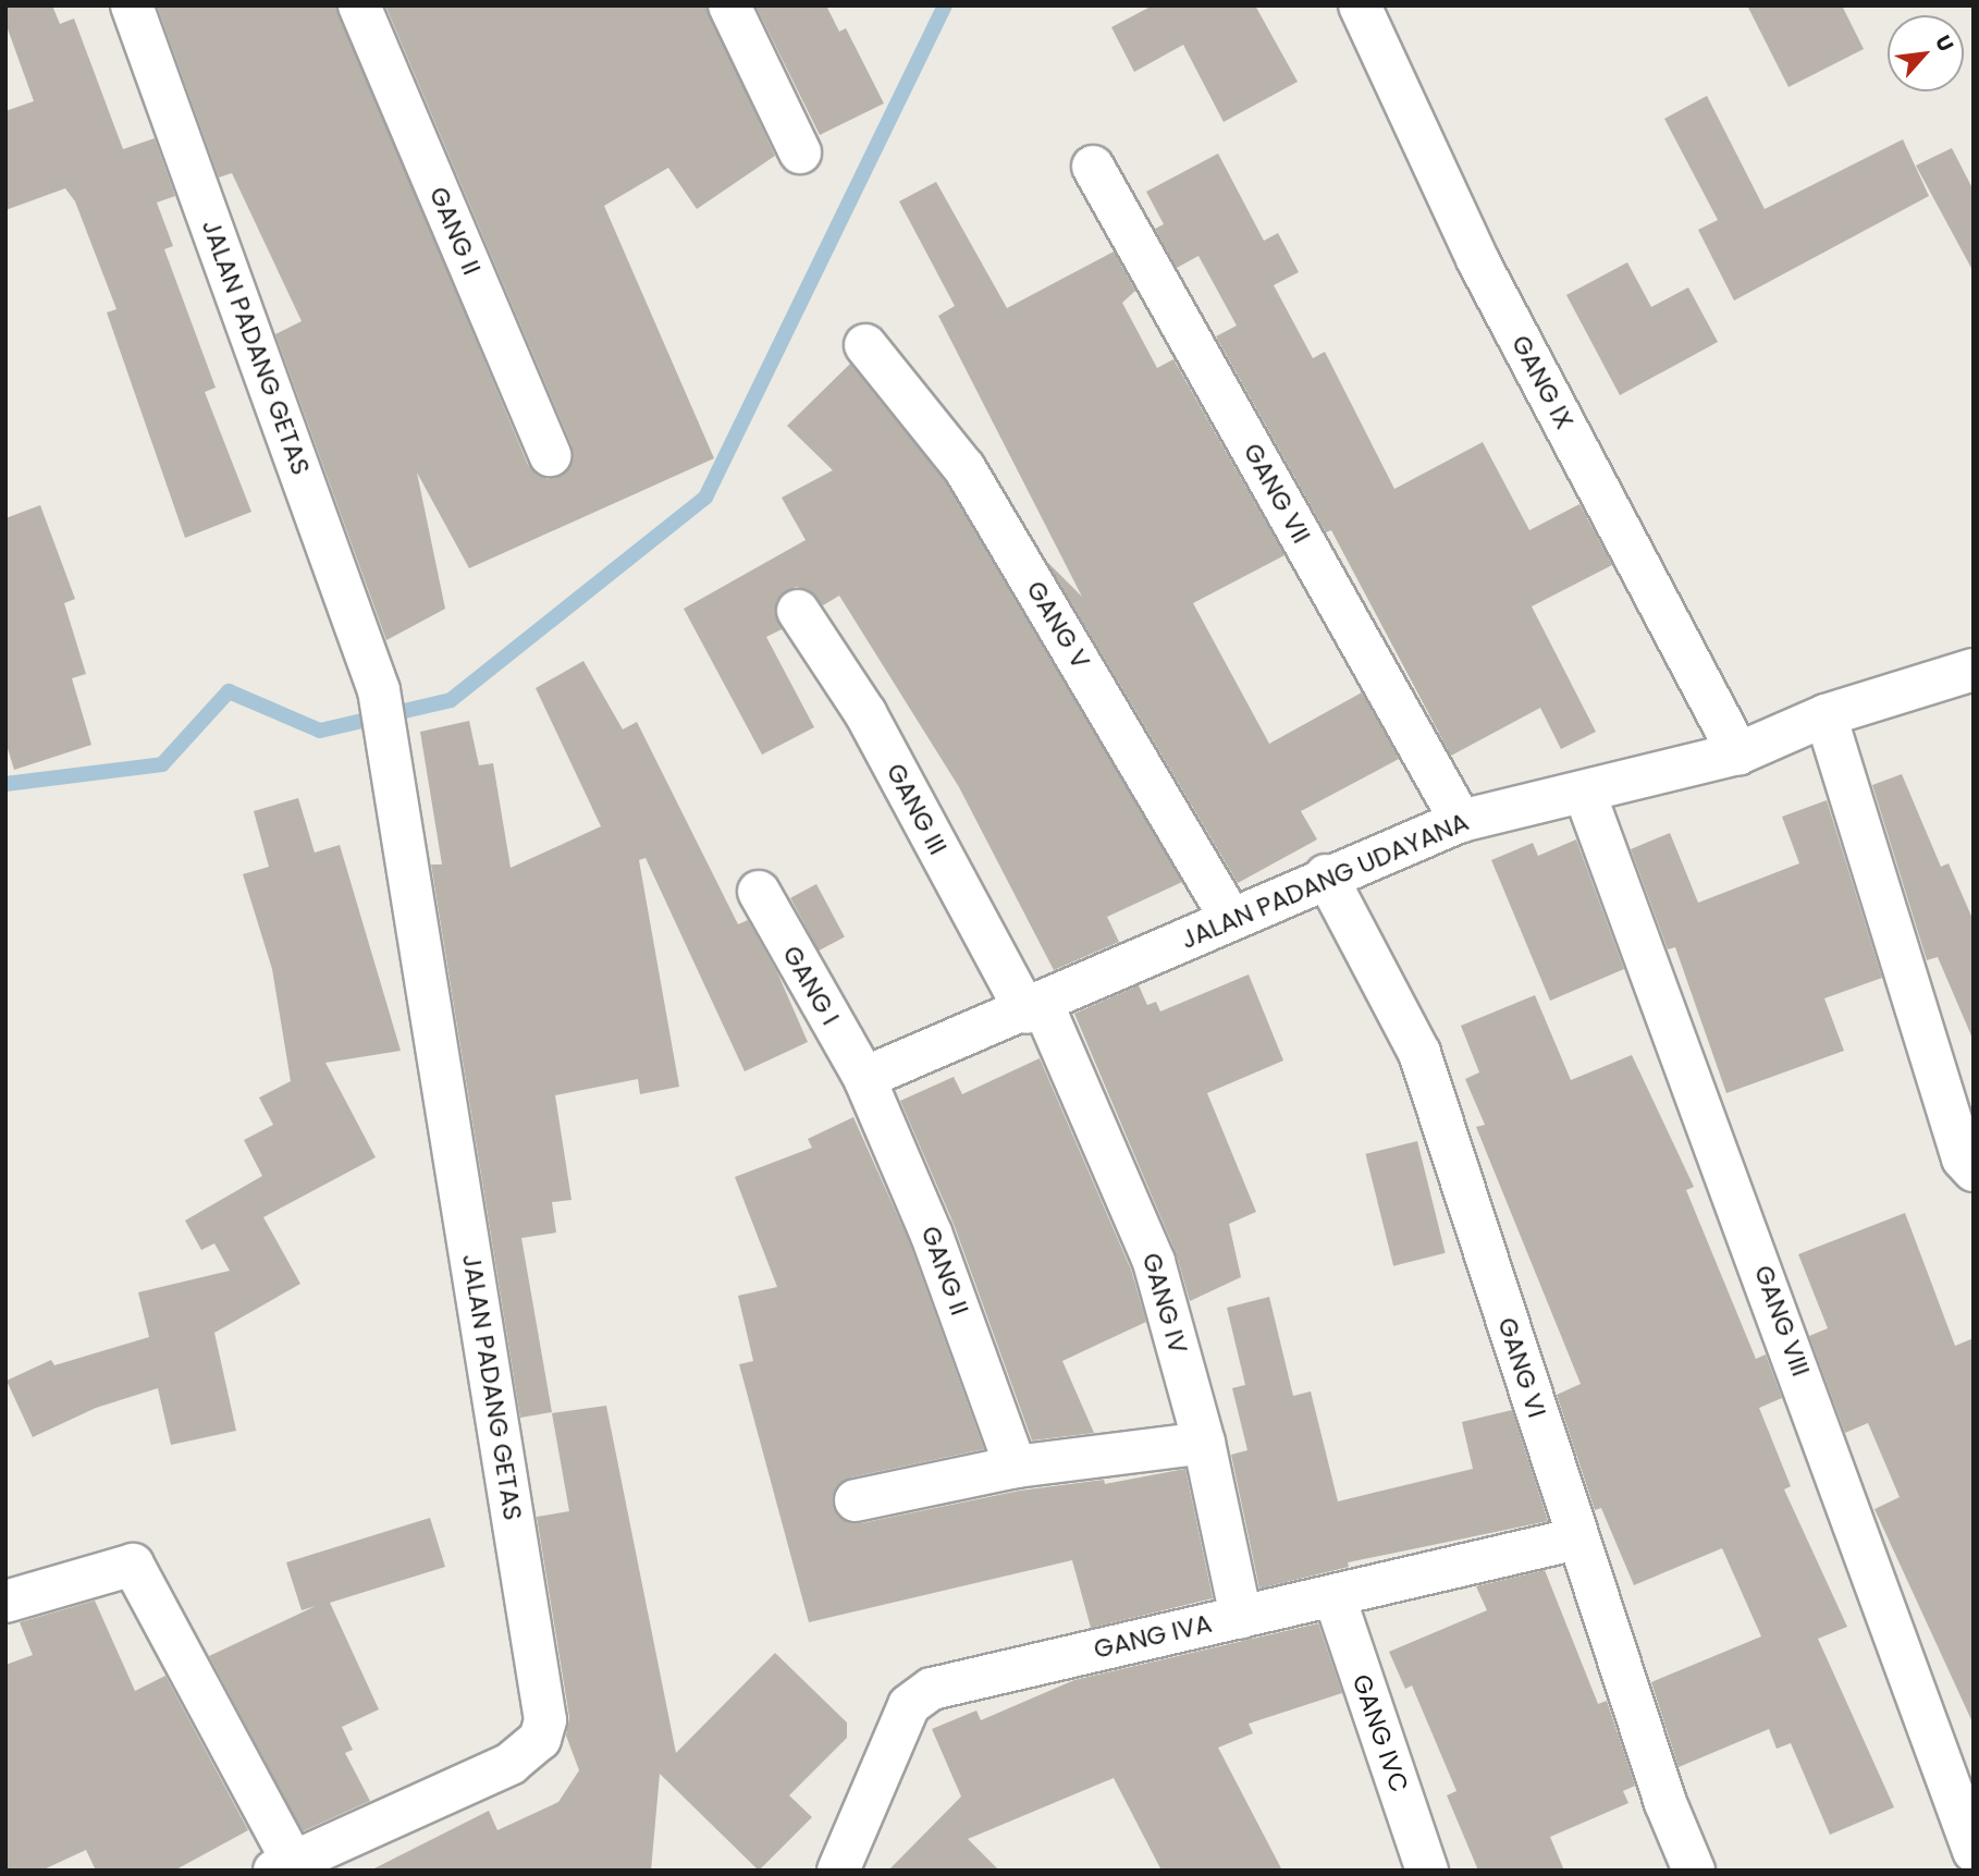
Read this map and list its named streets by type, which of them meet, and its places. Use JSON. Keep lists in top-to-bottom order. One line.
{"streets":{"street":["GANG II","JALAN PADANG GETAS","GANG IX","GANG VII","GANG V","GANG III","JALAN PADANG UDAYANA","GANG I","GANG IV","GANG VIII","GANG VI","GANG IVA","GANG IVC"]},"crossings":[["GANG II","JALAN PADANG UDAYANA"],["GANG II","GANG I"],["GANG IX","JALAN PADANG UDAYANA"],["GANG VII","JALAN PADANG UDAYANA"],["GANG V","JALAN PADANG UDAYANA"],["GANG III","JALAN PADANG UDAYANA"],["GANG III","GANG IV"],["JALAN PADANG UDAYANA","GANG I"],["JALAN PADANG UDAYANA","GANG IV"],["JALAN PADANG UDAYANA","GANG VIII"],["JALAN PADANG UDAYANA","GANG VI"],["GANG IV","GANG IVA"],["GANG VI","GANG IVA"],["GANG IVA","GANG IVC"]],"north":"top right"}
